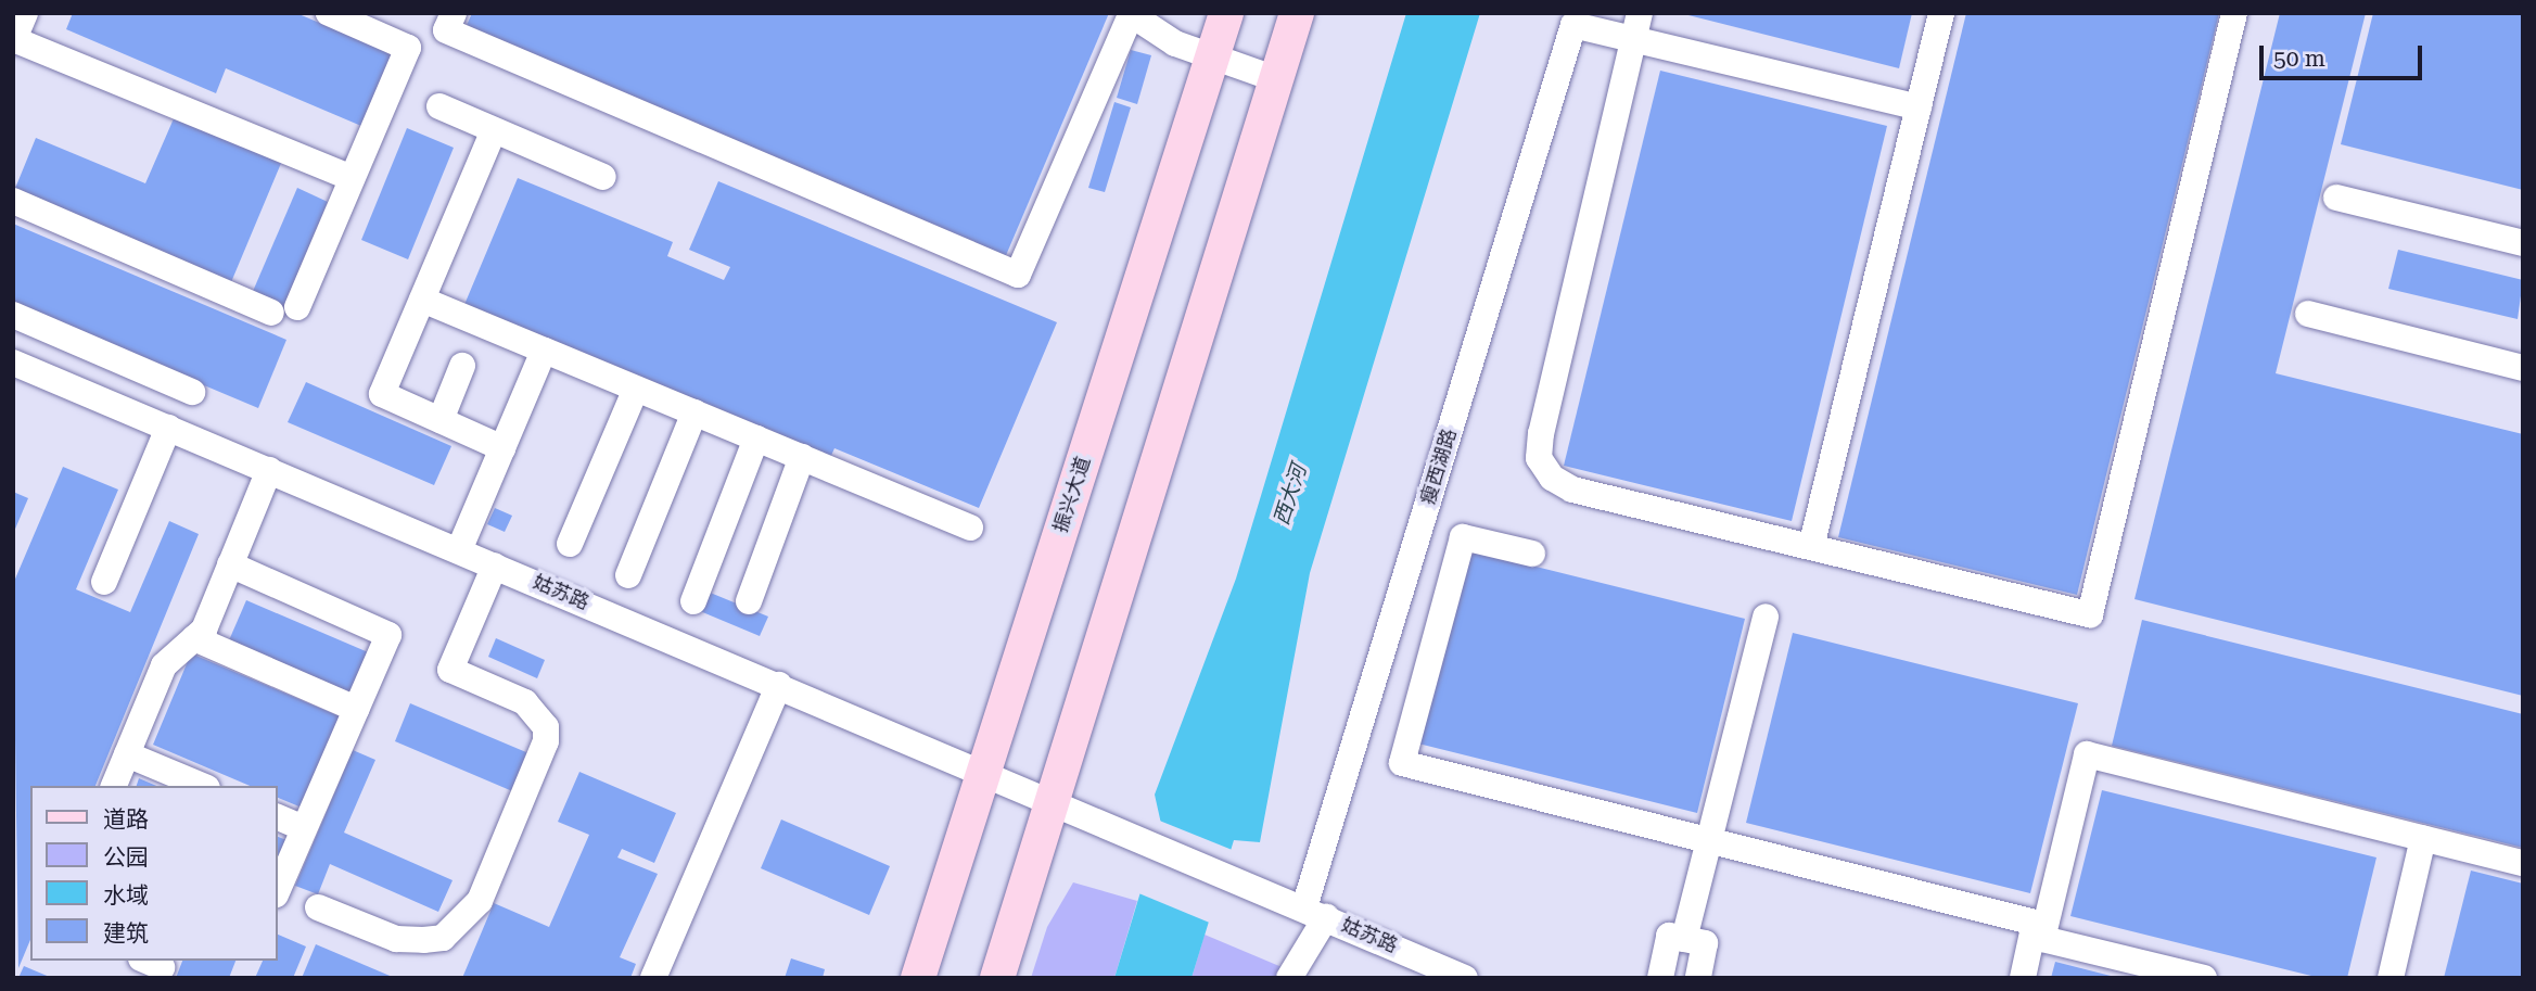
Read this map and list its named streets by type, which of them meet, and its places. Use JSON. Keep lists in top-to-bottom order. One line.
{"streets":{"main road":["振兴大道"],"street":["瘦西湖路","姑苏路"]},"crossings":[["瘦西湖路","姑苏路"],["振兴大道","姑苏路"]],"water":["西大河"],"legend":["道路","公园","水域","建筑"],"scale_bar":"50 m"}
